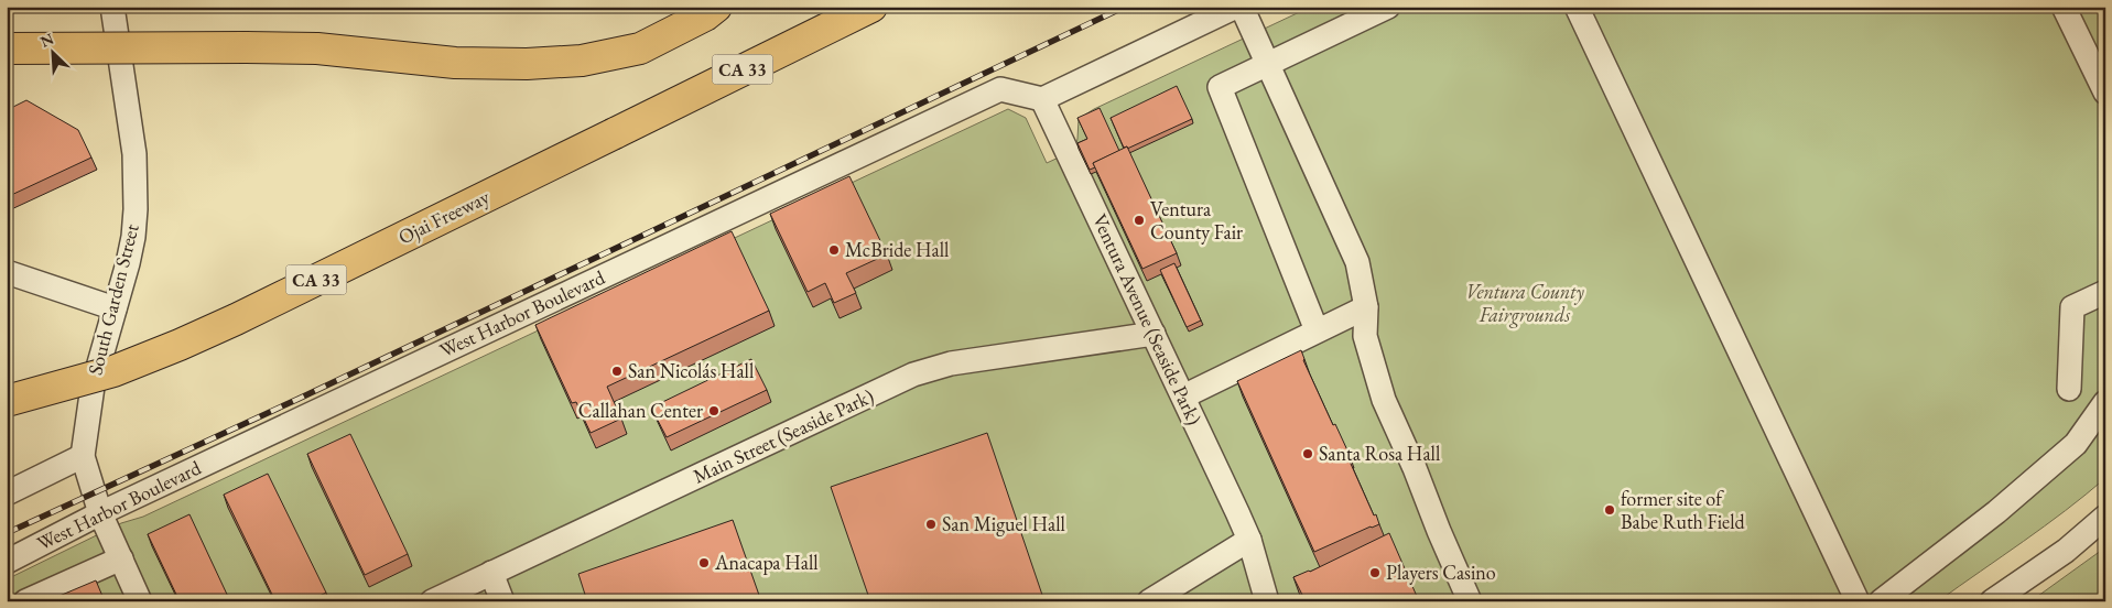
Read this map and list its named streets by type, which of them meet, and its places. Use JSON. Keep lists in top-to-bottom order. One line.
{"streets":{"highway":["CA 33","Ojai Freeway"],"street":["South Garden Street","West Harbor Boulevard","Ventura Avenue (Seaside Park)","Main Street (Seaside Park)"]},"crossings":[["South Garden Street","West Harbor Boulevard"],["West Harbor Boulevard","Ventura Avenue (Seaside Park)"],["Ventura Avenue (Seaside Park)","Main Street (Seaside Park)"]],"parks":["Ventura County Fairgrounds"],"places":["Ventura County Fair","McBride Hall","San Nicolás Hall","Callahan Center","Santa Rosa Hall","former site of Babe Ruth Field","San Miguel Hall","Anacapa Hall","Players Casino"],"north":"top left"}
